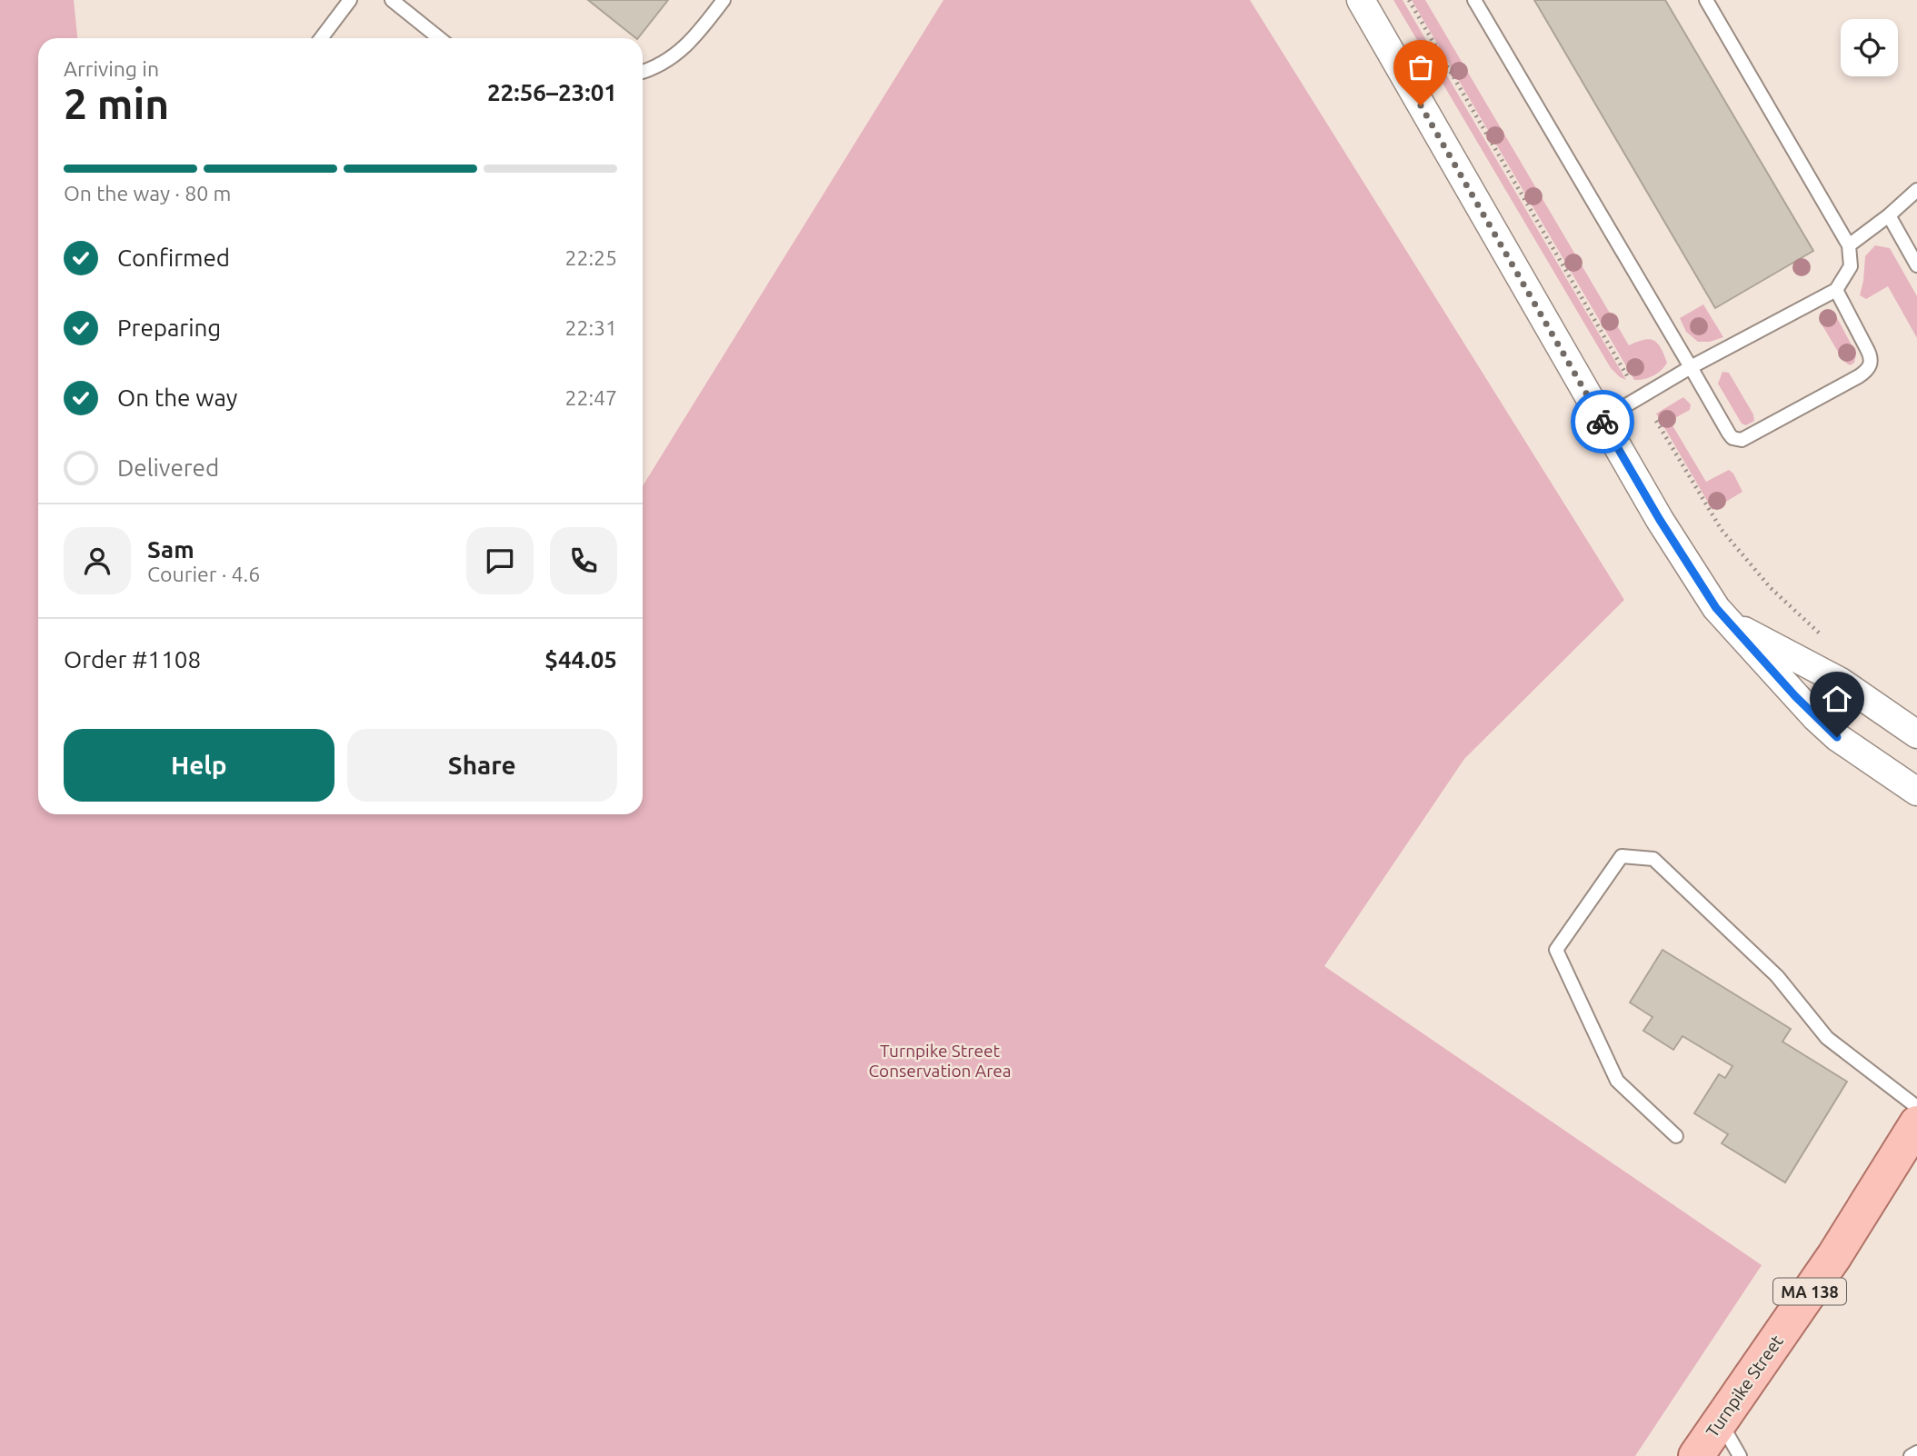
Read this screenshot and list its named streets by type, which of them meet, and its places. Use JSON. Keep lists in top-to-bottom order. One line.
{"streets":{"main road":["MA 138","Turnpike Street"]},"parks":["Turnpike Street Conservation Area"],"page":{"heading":["2 min","Arriving in","22:56–23:01"],"panel":["Sam","Courier · 4.6","Order #1108","$44.05"],"bar":"On the way · 80 m","list":[["Confirmed","22:25"],["Preparing","22:31"],["On the way","22:47"],"Delivered"],"buttons":["Help","Share"]}}
